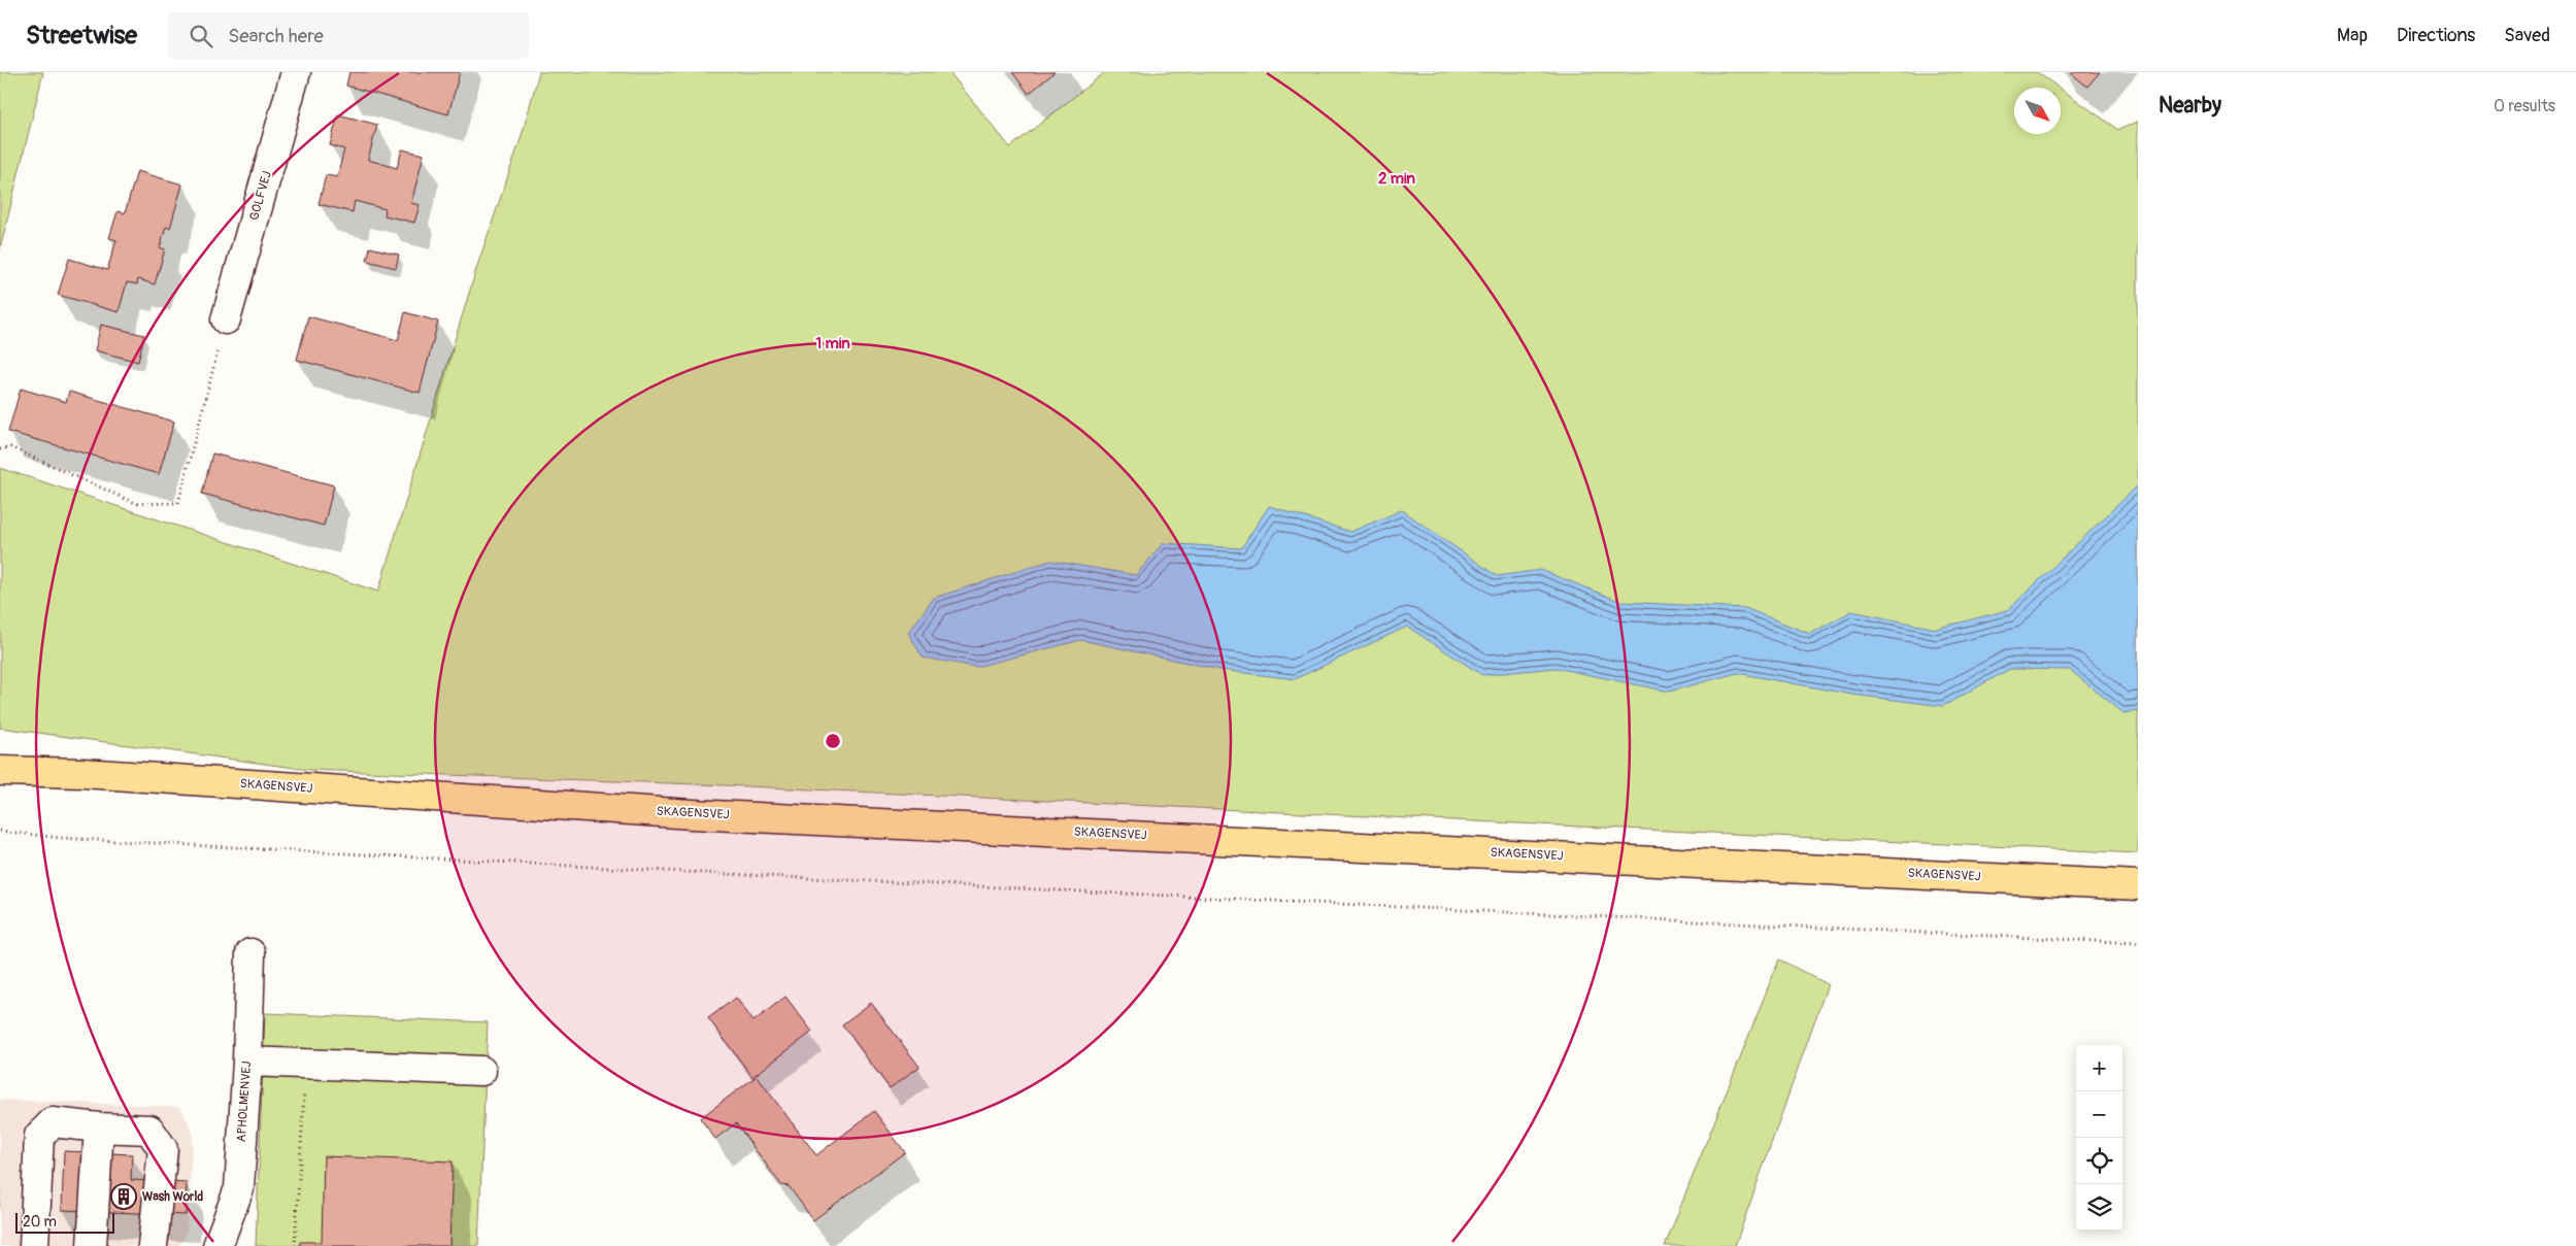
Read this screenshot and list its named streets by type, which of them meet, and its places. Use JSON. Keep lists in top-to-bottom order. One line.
{"streets":{"main road":["SKAGENSVEJ"],"street":["GOLFVEJ","APHOLMENVEJ"]},"places":{"building":["Wash World"]},"scale_bar":"20 m","north":"bottom right","page":{"header":"Streetwise","search":"Search here","nav":["Map","Directions","Saved"],"heading":["Nearby","0 results"],"map_buttons":["+","−"],"scale":"20 m"},"rings":["2 min","1 min"]}
